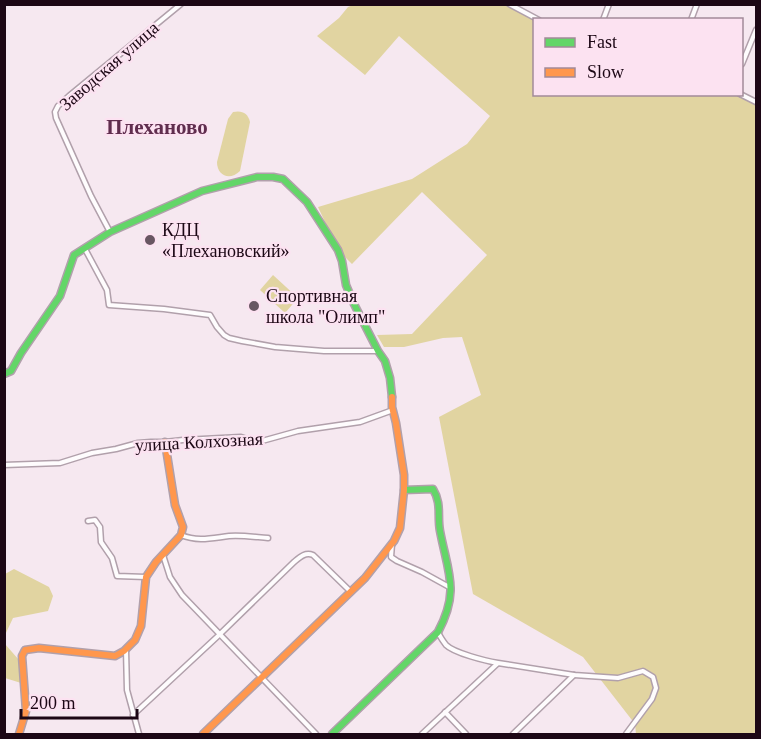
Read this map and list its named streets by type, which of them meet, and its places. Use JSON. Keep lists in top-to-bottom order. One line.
{"streets":{"street":["Заводская улица","улица Колхозная"]},"districts":["Плеханово"],"places":["КДЦ «Плехановский»","Спортивная школа \"Олимп\""],"legend":["Fast","Slow"],"scale_bar":"200 m"}
